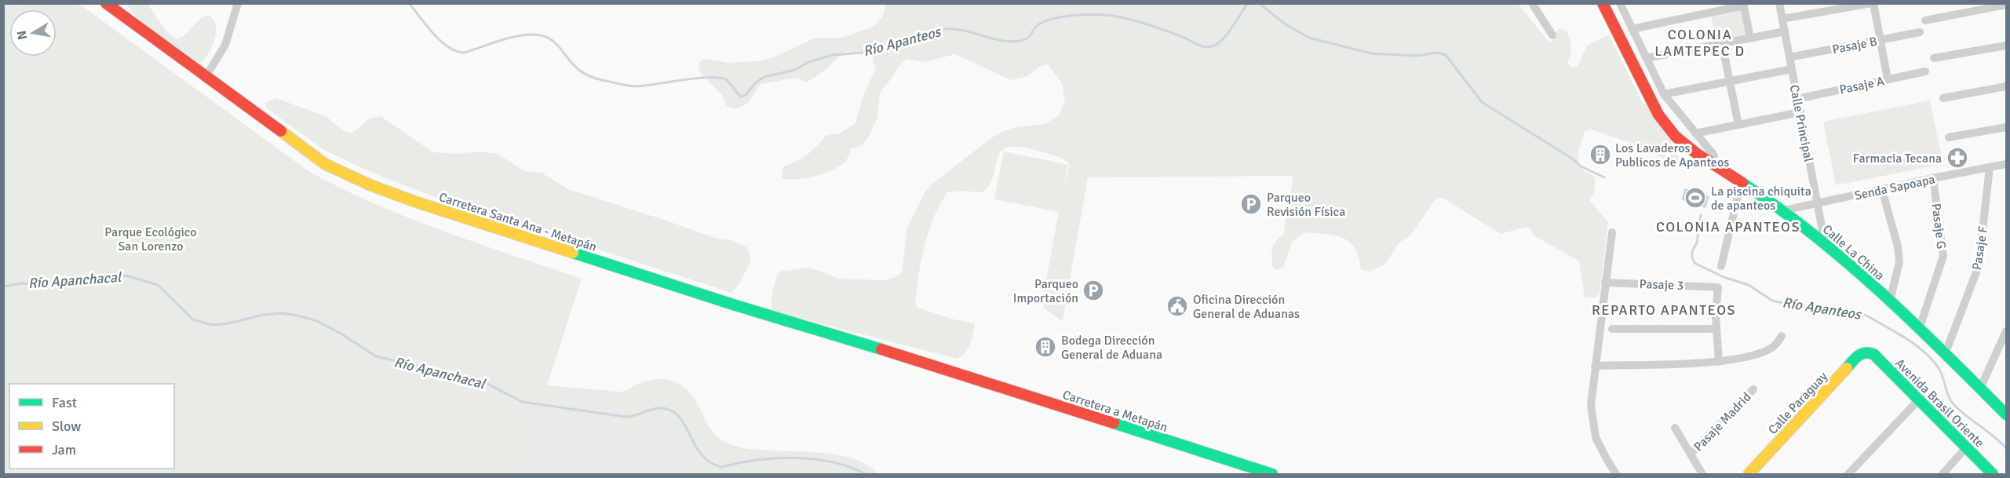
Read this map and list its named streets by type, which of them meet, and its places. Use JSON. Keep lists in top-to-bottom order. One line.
{"streets":{"main road":["Carretera Santa Ana - Metapán","Calle La China","Calle Paraguay","Avenida Brasil Oriente","Carretera a Metapán"],"street":["Pasaje B","Pasaje A","Calle Principal","Senda Sapoapa","Pasaje G","Pasaje F","Pasaje 3","Pasaje Madrid"]},"crossings":[["Pasaje B","Calle Principal"],["Pasaje A","Calle Principal"],["Calle Principal","Senda Sapoapa"],["Calle Principal","Calle La China"],["Senda Sapoapa","Pasaje G"],["Senda Sapoapa","Pasaje F"],["Senda Sapoapa","Calle La China"],["Carretera Santa Ana - Metapán","Carretera a Metapán"],["Pasaje G","Calle La China"],["Pasaje F","Calle La China"],["Calle Paraguay","Avenida Brasil Oriente"]],"districts":["COLONIA LAMTEPEC D","COLONIA APANTEOS","REPARTO APANTEOS"],"water":["Río Apanteos","Río Apanchacal"],"parks":["Parque Ecológico San Lorenzo"],"places":{"building":["Los Lavaderos Publicos de Apanteos","Bodega Dirección General de Aduana"],"pharmacy":["Farmacia Tecana"],"sports":["La piscina chiquita de apanteos"],"parking":["Parqueo Revisión Física","Parqueo Importación"],"public building":["Oficina Dirección General de Aduanas"]},"legend":["Fast","Slow","Jam"],"north":"left"}
